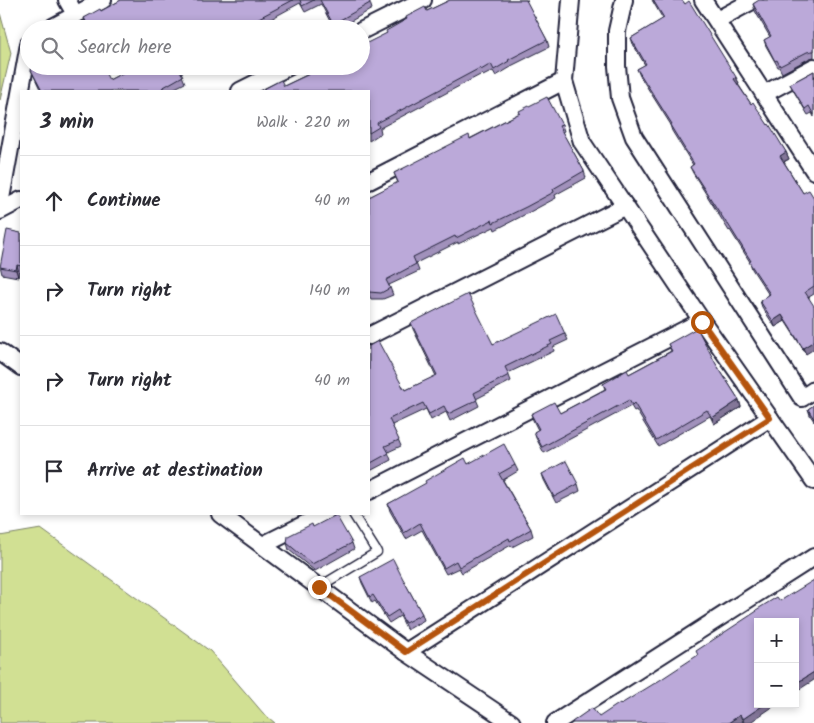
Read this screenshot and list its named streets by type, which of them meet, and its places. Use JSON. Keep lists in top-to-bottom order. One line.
{"page":{"search":"Search here","heading":["3 min","Walk · 220 m"],"list":[["Continue","40 m"],["Turn right","140 m"],["Turn right","40 m"],"Arrive at destination"],"map_buttons":["+","−"]}}
